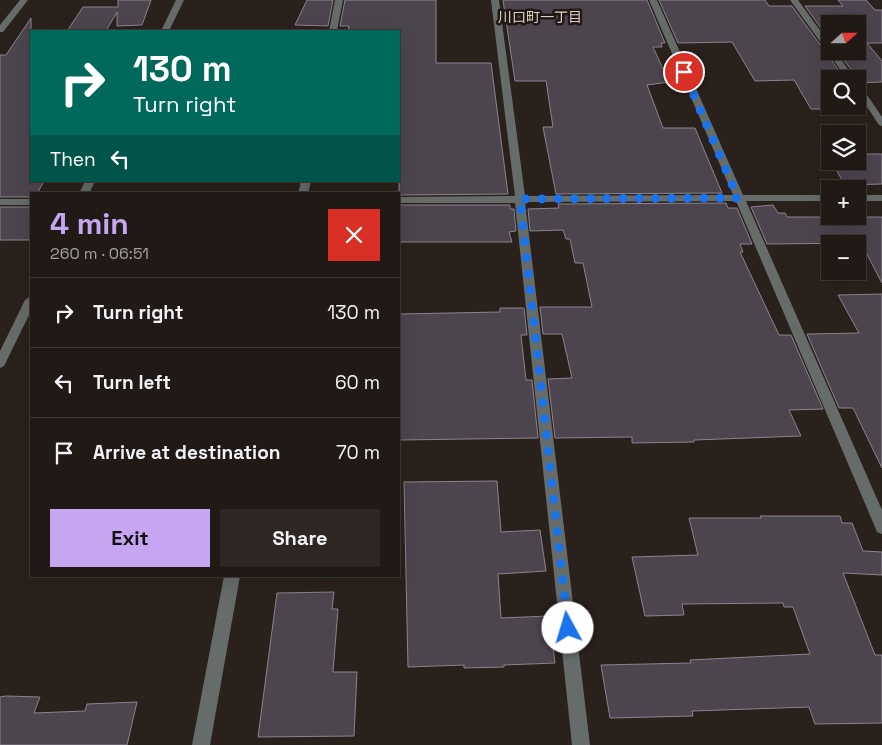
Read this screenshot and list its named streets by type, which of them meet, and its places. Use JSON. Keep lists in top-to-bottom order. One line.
{"districts":["川口町一丁目"],"north":"right","page":{"map_buttons":["+","−"],"turn":["130 m","Turn right"],"then":"Then","heading":["4 min","260 m · 06:51"],"list":[{"name":"Turn right","value":"130 m"},{"name":"Turn left","value":"60 m"},{"name":"Arrive at destination","value":"70 m"}],"buttons":["Exit","Share"]}}
